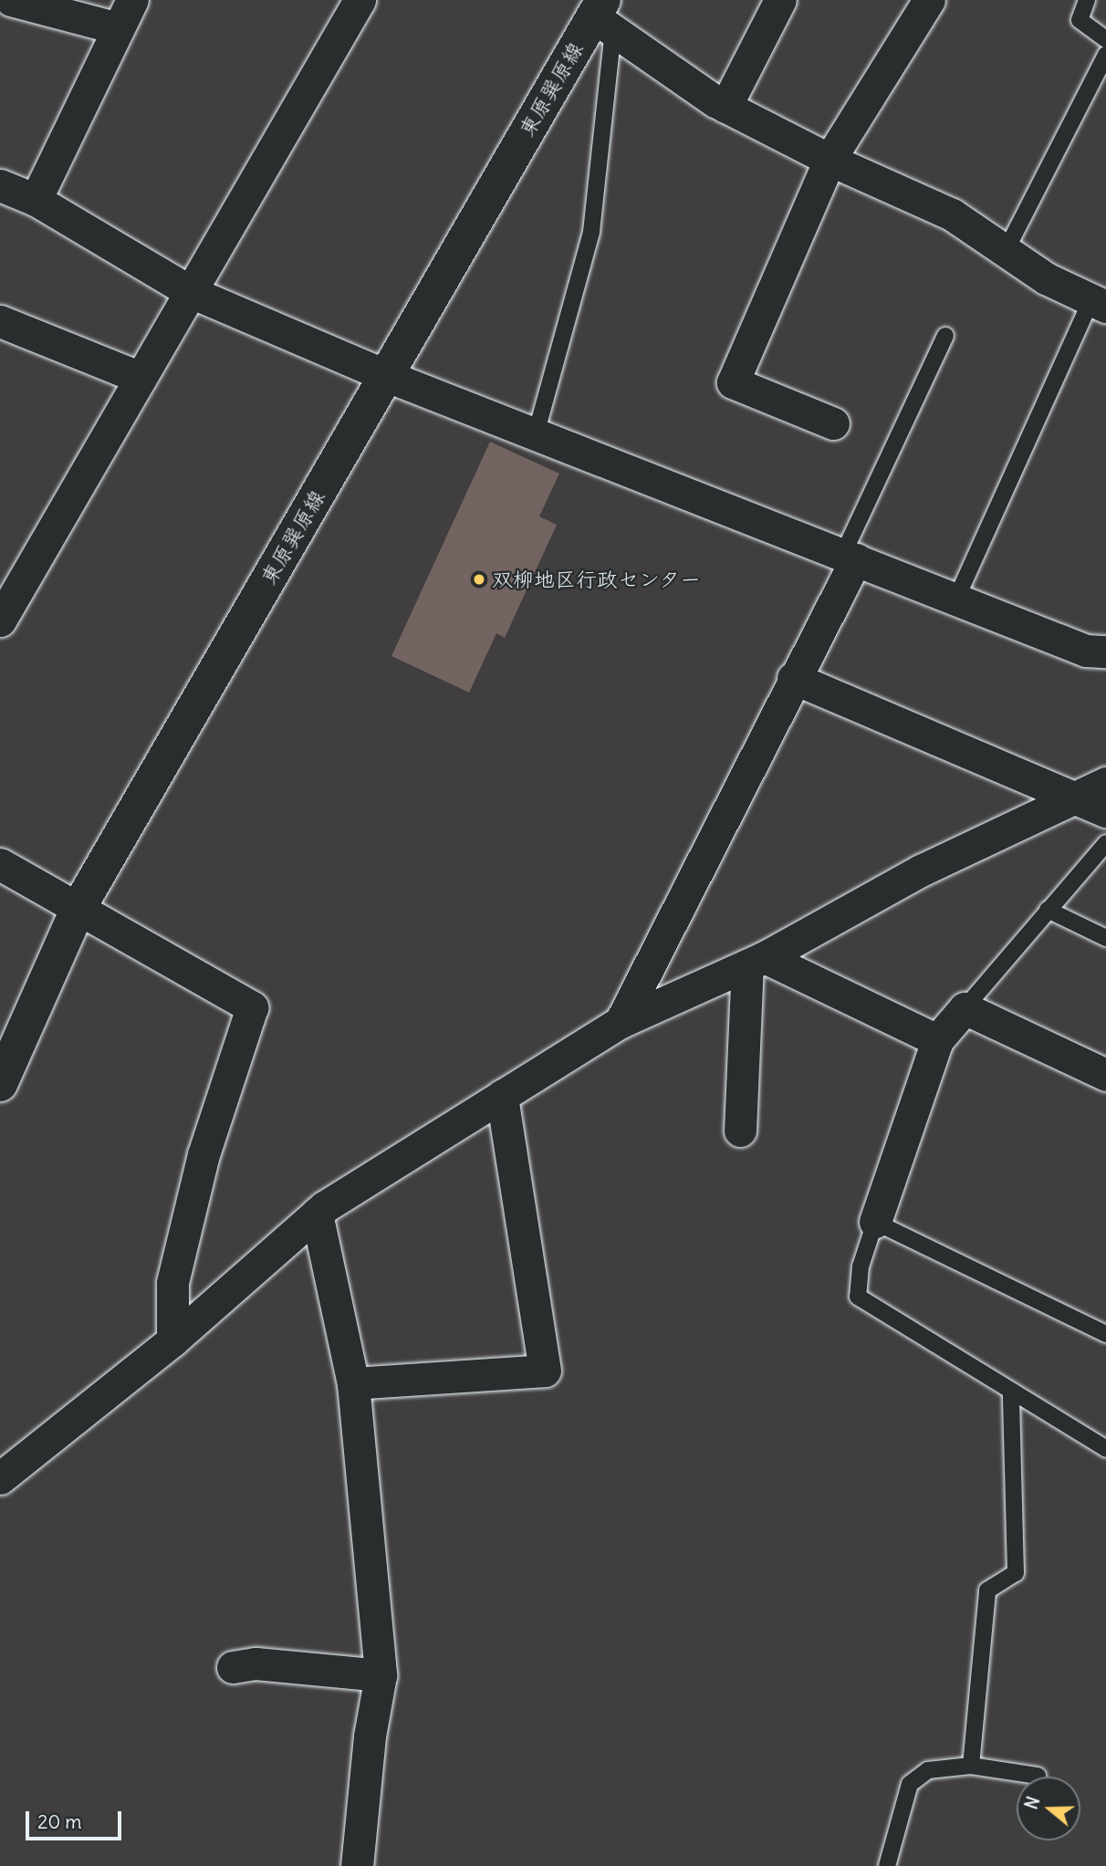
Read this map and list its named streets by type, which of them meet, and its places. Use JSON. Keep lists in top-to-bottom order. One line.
{"streets":{"street":["東原巽原線"]},"places":["双柳地区行政センター"],"scale_bar":"20 m","north":"left"}
